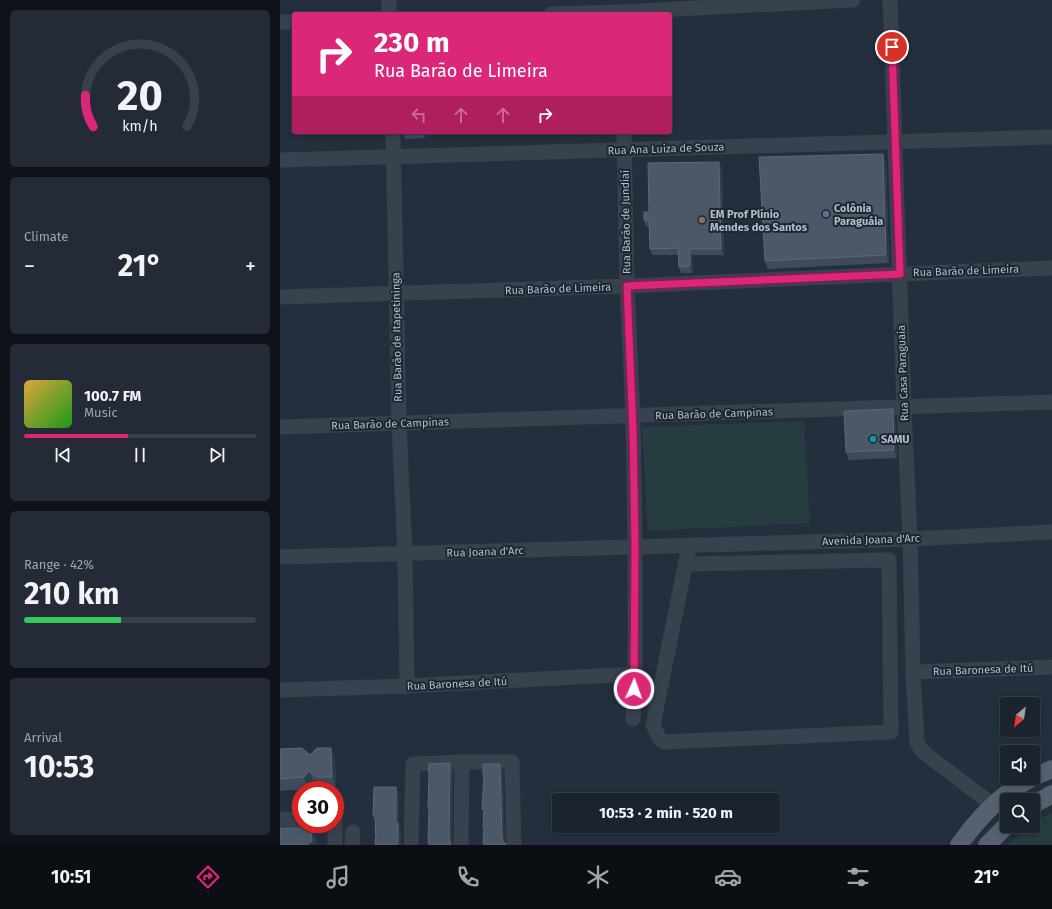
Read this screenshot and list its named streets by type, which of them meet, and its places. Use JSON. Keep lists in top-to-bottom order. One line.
{"streets":{"street":["Rua Ana Luiza de Souza","Rua Barão de Jundiaí","Rua Barão de Limeira","Rua Barão de Itapetininga","Rua Casa Paraguaia","Rua Barão de Campinas","Avenida Joana d'Arc","Rua Joana d'Arc","Rua Baronesa de Itú"]},"crossings":[["Rua Ana Luiza de Souza","Rua Barão de Jundiaí"],["Rua Ana Luiza de Souza","Rua Barão de Itapetininga"],["Rua Ana Luiza de Souza","Rua Casa Paraguaia"],["Rua Barão de Jundiaí","Rua Barão de Limeira"],["Rua Barão de Jundiaí","Rua Barão de Campinas"],["Rua Barão de Jundiaí","Rua Joana d'Arc"],["Rua Barão de Jundiaí","Rua Baronesa de Itú"],["Rua Barão de Limeira","Rua Barão de Itapetininga"],["Rua Barão de Limeira","Rua Casa Paraguaia"],["Rua Barão de Itapetininga","Rua Barão de Campinas"],["Rua Barão de Itapetininga","Rua Joana d'Arc"],["Rua Barão de Itapetininga","Rua Baronesa de Itú"],["Rua Casa Paraguaia","Rua Barão de Campinas"],["Rua Casa Paraguaia","Avenida Joana d'Arc"],["Rua Casa Paraguaia","Rua Baronesa de Itú"],["Avenida Joana d'Arc","Rua Joana d'Arc"]],"places":["Colônia Paraguáia","EM Prof Plínio Mendes dos Santos","SAMU"],"north":"bottom left","page":{"turn":["230 m","Rua Barão de Limeira"],"tile":["Climate",["Range · 42%","210 km"],["Arrival","10:53"]],"heat":["−","21°","+"],"song":["100.7 FM","Music"],"limit":"30","trip":"10:53 · 2 min · 520 m","tabs":["10:51","21°"],"gauge":["20","km/h"]}}
